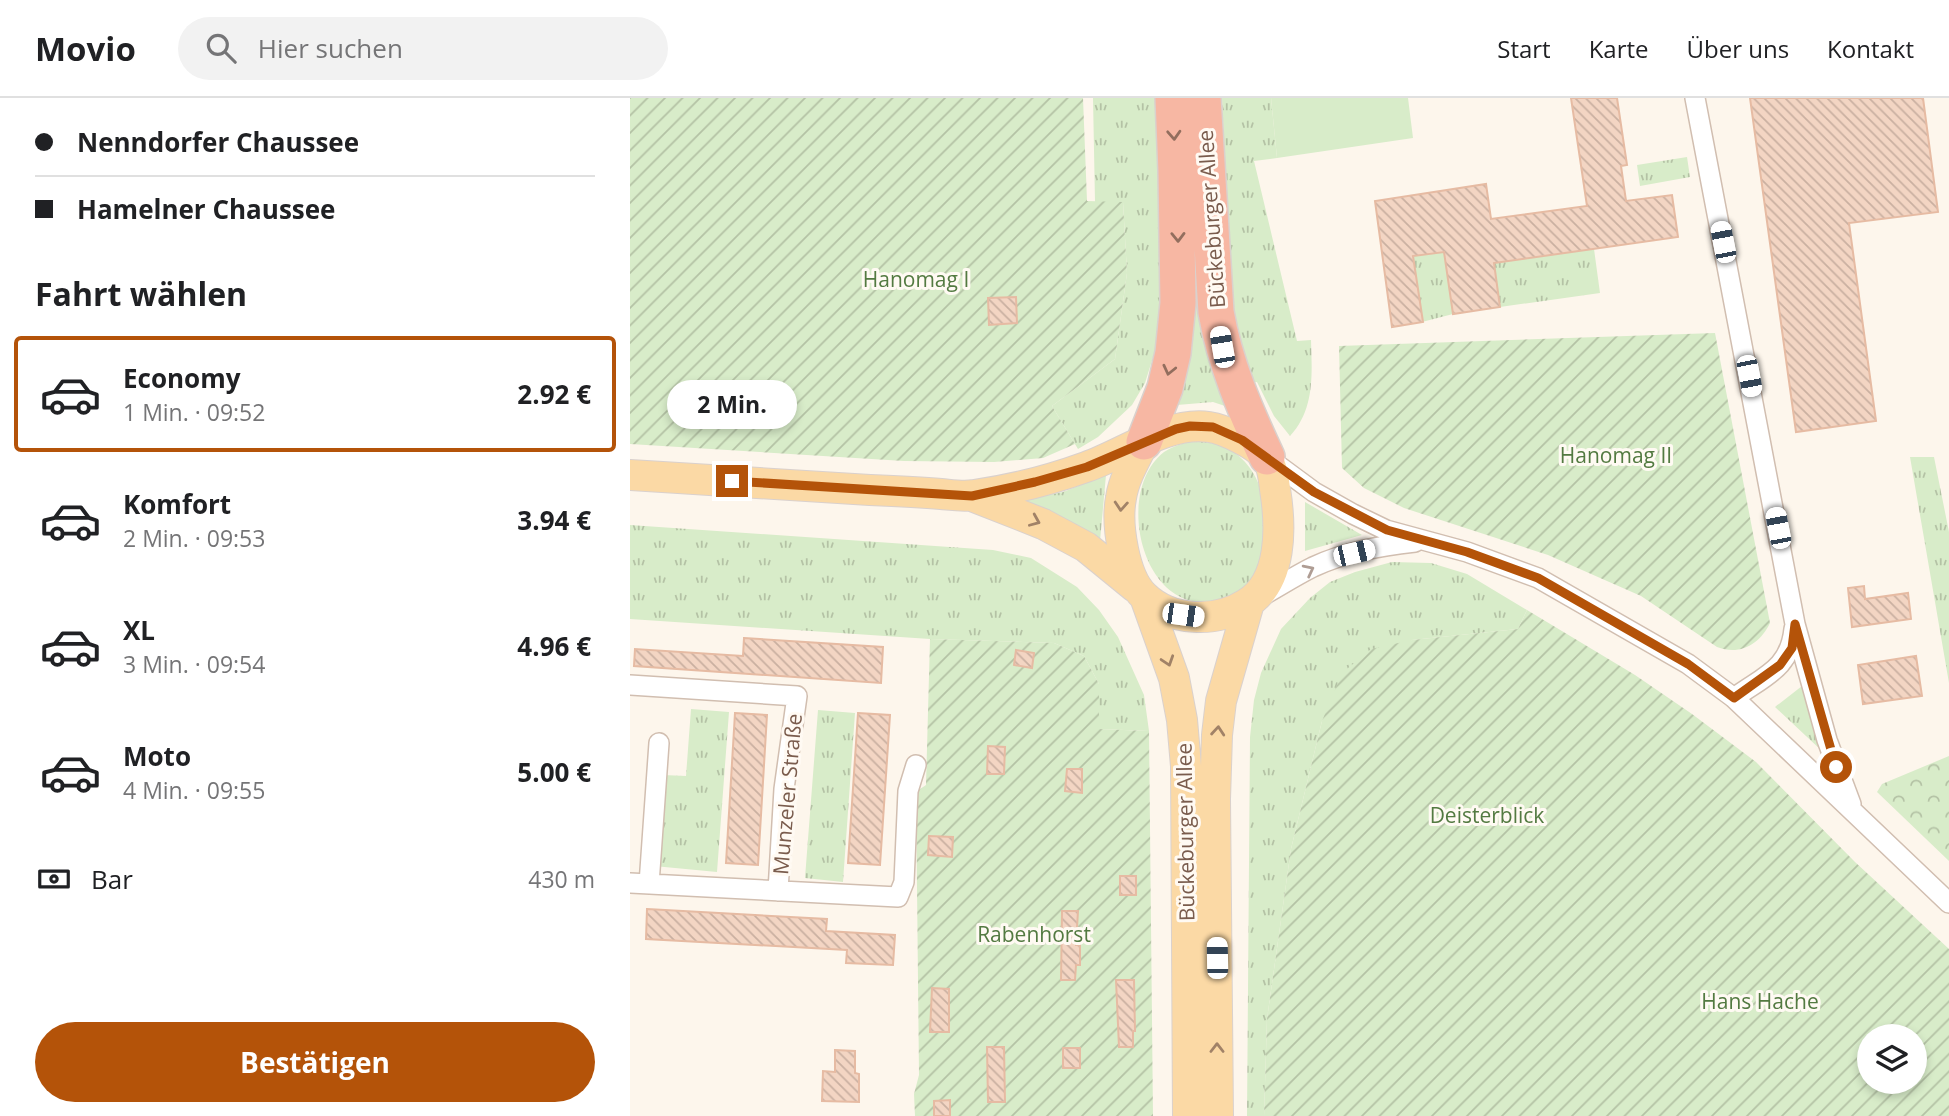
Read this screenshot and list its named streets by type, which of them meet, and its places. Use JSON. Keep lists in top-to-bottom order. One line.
{"streets":{"highway":["Bückeburger Allee"],"street":["Munzeler Straße"]},"parks":["Hanomag I","Hanomag II","Deisterblick","Rabenhorst","Hans Hache"],"page":{"header":"Movio","search":"Hier suchen","nav":["Start","Karte","Über uns","Kontakt"],"banner":["Nenndorfer Chaussee","Hamelner Chaussee"],"heading":"Fahrt wählen","list":[{"name":"Economy","note":"1 Min. · 09:52","value":"2.92 €"},{"name":"Komfort","note":"2 Min. · 09:53","value":"3.94 €"},{"name":"XL","note":"3 Min. · 09:54","value":"4.96 €"},{"name":"Moto","note":"4 Min. · 09:55","value":"5.00 €"}],"bubble":"2 Min.","pay":["Bar","430 m"],"buttons":"Bestätigen"}}
